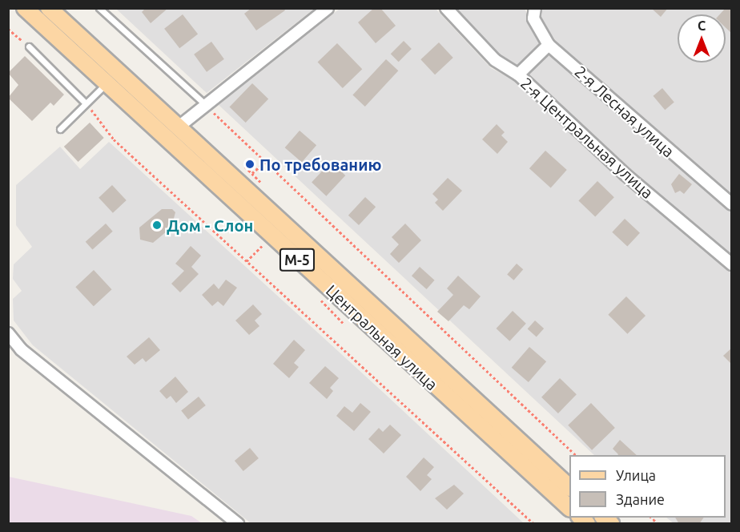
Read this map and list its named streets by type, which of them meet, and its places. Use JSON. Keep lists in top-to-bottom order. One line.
{"streets":{"main road":["М-5","Центральная улица"],"street":["2-я Лесная улица","2-я Центральная улица"]},"places":["По требованию","Дом - Слон"],"legend":["Улица","Здание"],"north":"top"}
